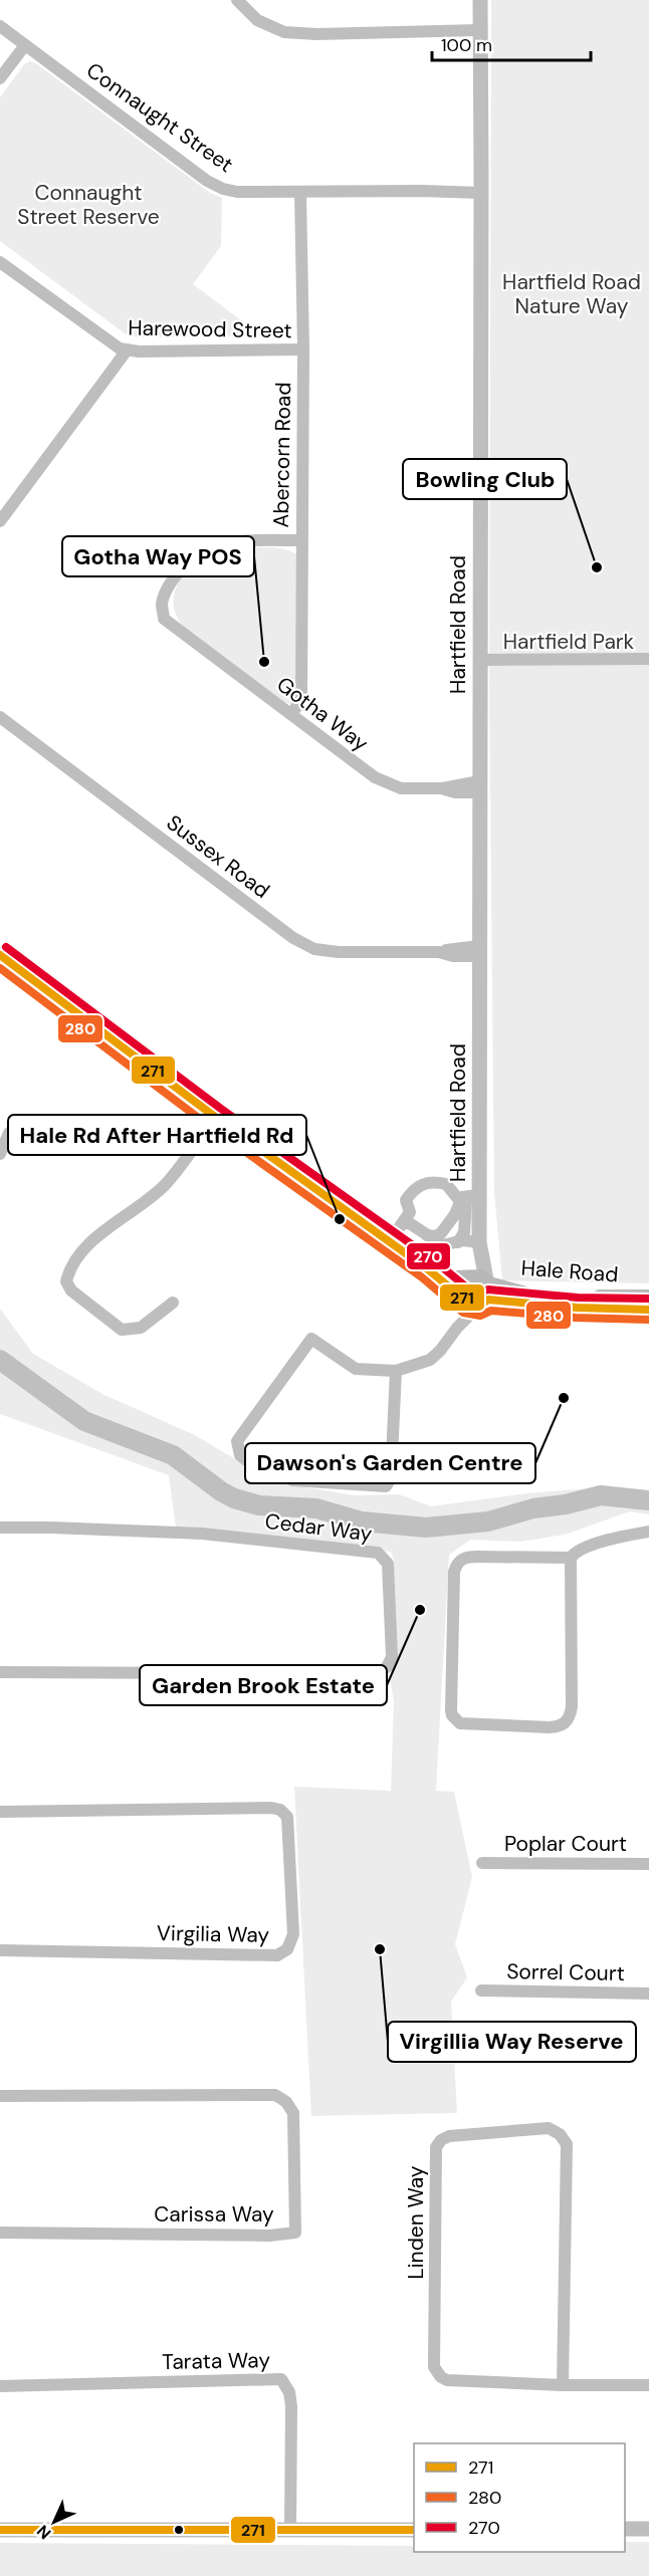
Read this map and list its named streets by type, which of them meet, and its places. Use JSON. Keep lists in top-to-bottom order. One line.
{"streets":{"main road":["Hale Road"],"street":["Connaught Street","Harewood Street","Abercorn Road","Hartfield Road","Gotha Way","Sussex Road","Cedar Way","Poplar Court","Virgilia Way","Sorrel Court","Carissa Way","Linden Way","Tarata Way"]},"crossings":[["Connaught Street","Abercorn Road"],["Connaught Street","Hartfield Road"],["Harewood Street","Abercorn Road"],["Abercorn Road","Gotha Way"],["Hartfield Road","Gotha Way"],["Hartfield Road","Sussex Road"],["Hartfield Road","Hale Road"]],"parks":["Connaught Street Reserve","Hartfield Road Nature Way","Hartfield Park"],"places":["Bowling Club","Gotha Way POS","Hale Rd After Hartfield Rd","Dawson's Garden Centre","Garden Brook Estate","Virgillia Way Reserve"],"lines":["transit line 270","transit line 271","transit line 280"],"legend":["271","280","270"],"scale_bar":"100 m","north":"bottom left"}
